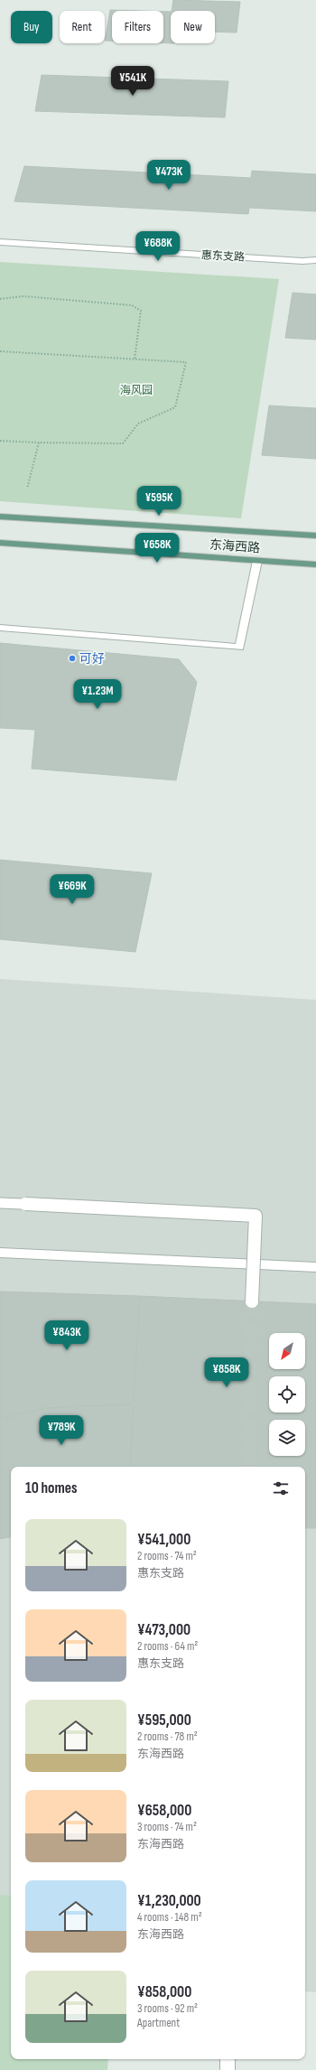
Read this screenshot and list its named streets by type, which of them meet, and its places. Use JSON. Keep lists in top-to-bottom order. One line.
{"streets":{"main road":["东海西路"],"street":["惠东支路"]},"parks":["海风园"],"places":["可好"],"north":"bottom left","page":{"chip":["Buy","Rent","Filters","New"],"price":["¥541K","¥473K","¥688K","¥595K","¥658K","¥1.23M","¥669K","¥843K","¥858K","¥789K"],"heading":"10 homes","list":[{"name":"¥541,000","note":"2 rooms · 74 m² · 惠东支路"},{"name":"¥473,000","note":"2 rooms · 64 m² · 惠东支路"},{"name":"¥595,000","note":"2 rooms · 78 m² · 东海西路"},{"name":"¥658,000","note":"3 rooms · 74 m² · 东海西路"},{"name":"¥1,230,000","note":"4 rooms · 148 m² · 东海西路"},{"name":"¥858,000","note":"3 rooms · 92 m² · Apartment"}]}}
